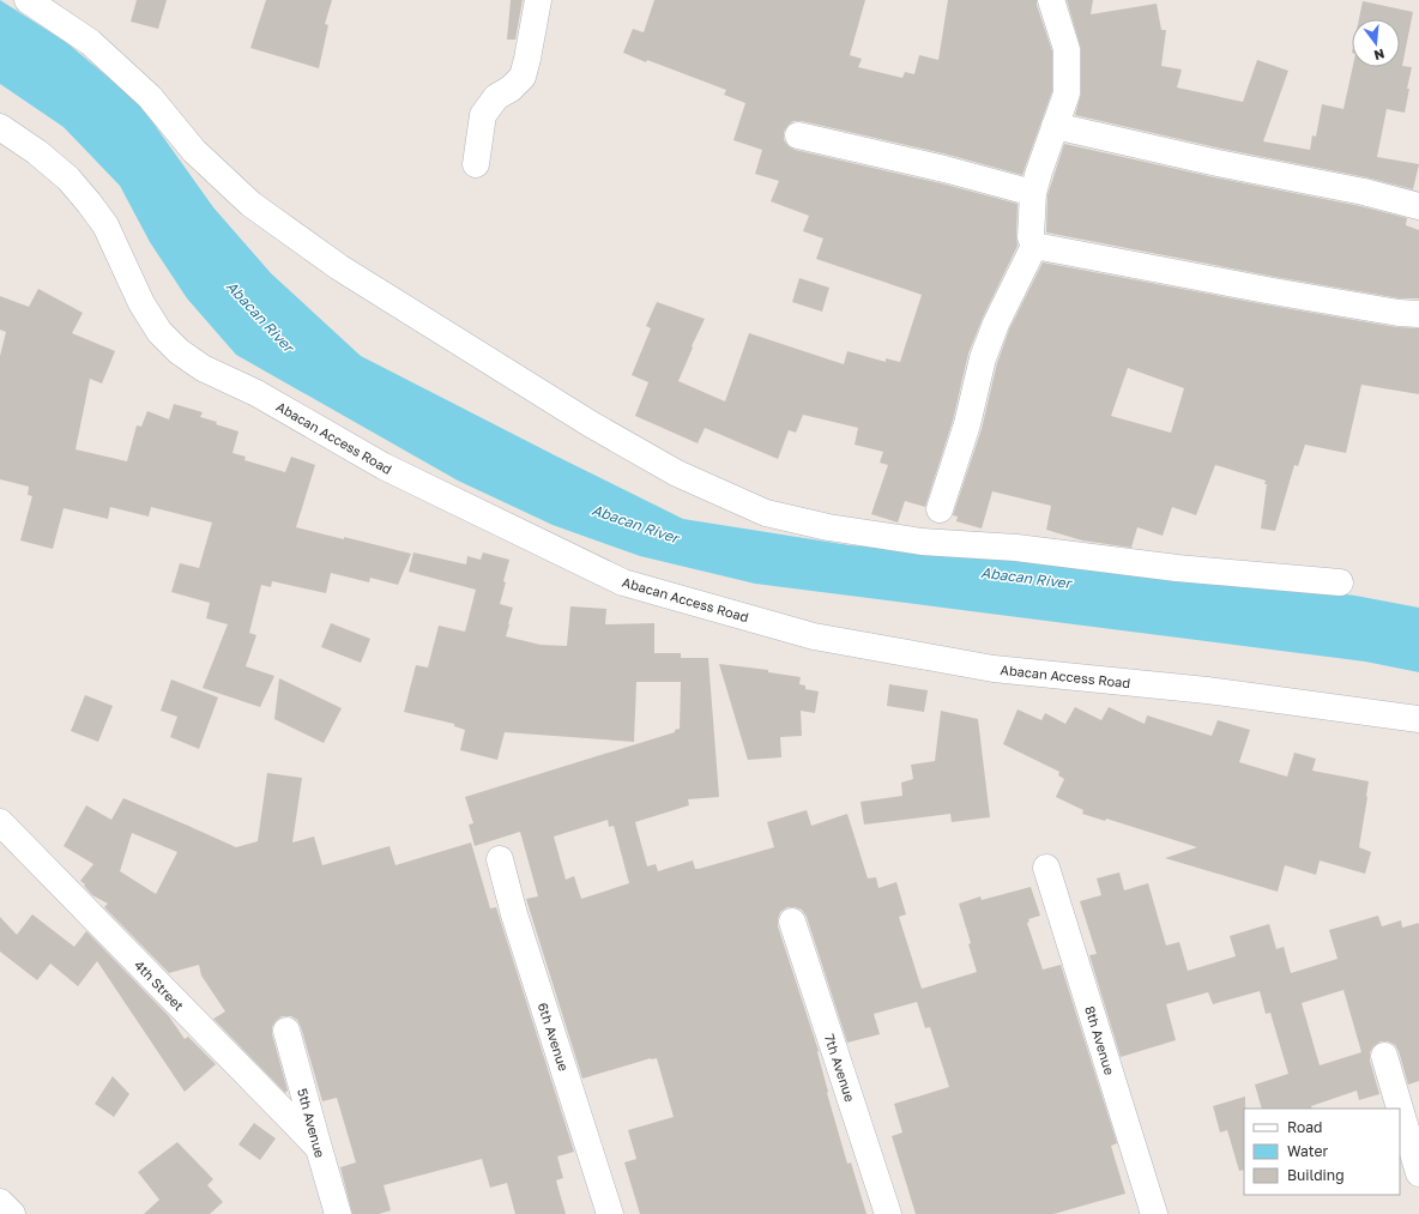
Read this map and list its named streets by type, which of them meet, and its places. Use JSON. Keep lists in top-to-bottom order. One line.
{"streets":{"street":["Abacan Access Road","4th Street","6th Avenue","8th Avenue","7th Avenue","5th Avenue"]},"crossings":[["4th Street","5th Avenue"]],"water":["Abacan River"],"legend":["Road","Water","Building"],"north":"bottom"}
